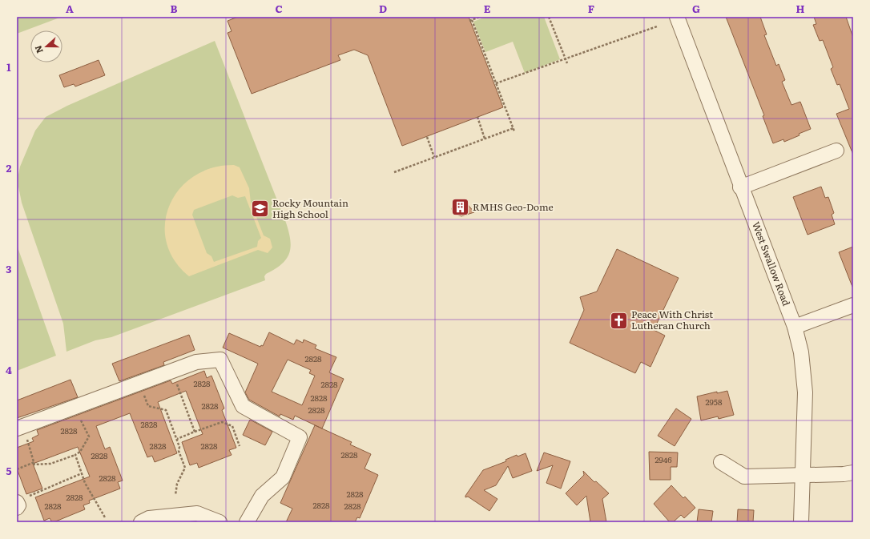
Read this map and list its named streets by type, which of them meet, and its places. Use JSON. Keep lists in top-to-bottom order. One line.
{"streets":{"street":["West Swallow Road"]},"places":{"building":["RMHS Geo-Dome"],"school or university":["Rocky Mountain High School"],"church":["Peace With Christ Lutheran Church"]},"house_numbers":["2828","2828","2828","2828","2958","2828","2828","2828","2828","2828","2828","2828","2828","2946","2828","2828","2828","2828","2828","2828"],"north":"left","grid":{"columns":["A","B","C","D","E","F","G","H"],"rows":["1","2","3","4","5"]}}
